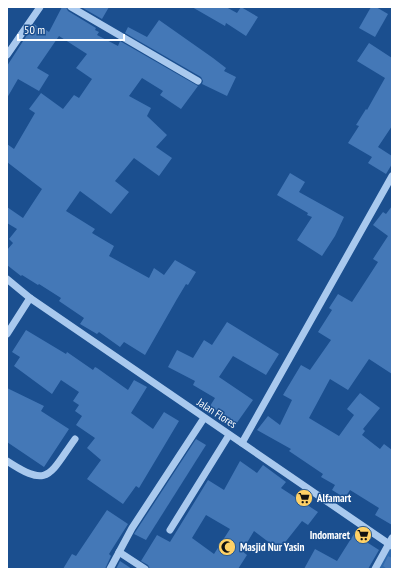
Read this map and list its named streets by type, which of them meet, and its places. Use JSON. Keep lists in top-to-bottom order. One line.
{"streets":{"street":["Jalan Flores"]},"places":{"supermarket":["Alfamart","Indomaret"],"mosque":["Masjid Nur Yasin"]},"scale_bar":"50 m"}
